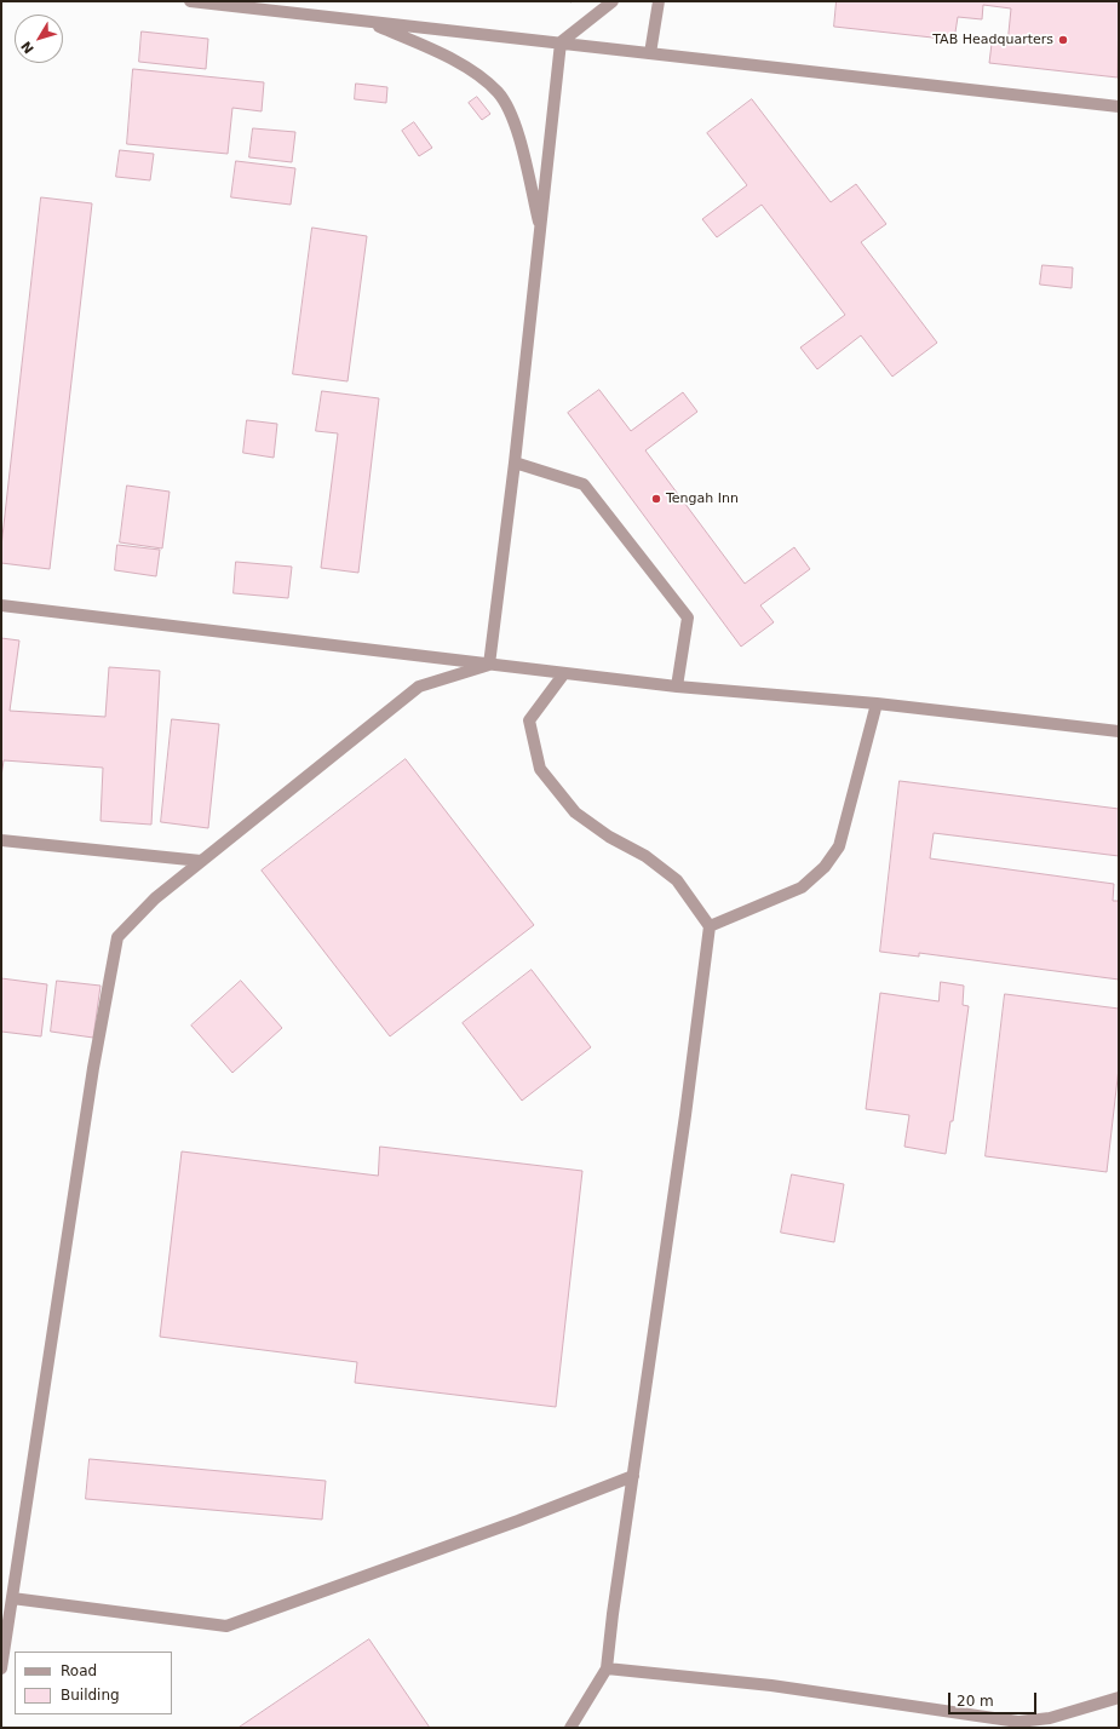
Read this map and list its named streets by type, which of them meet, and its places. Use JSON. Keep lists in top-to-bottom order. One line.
{"places":["TAB Headquarters","Tengah Inn"],"legend":["Road","Building"],"scale_bar":"20 m","north":"bottom left"}
